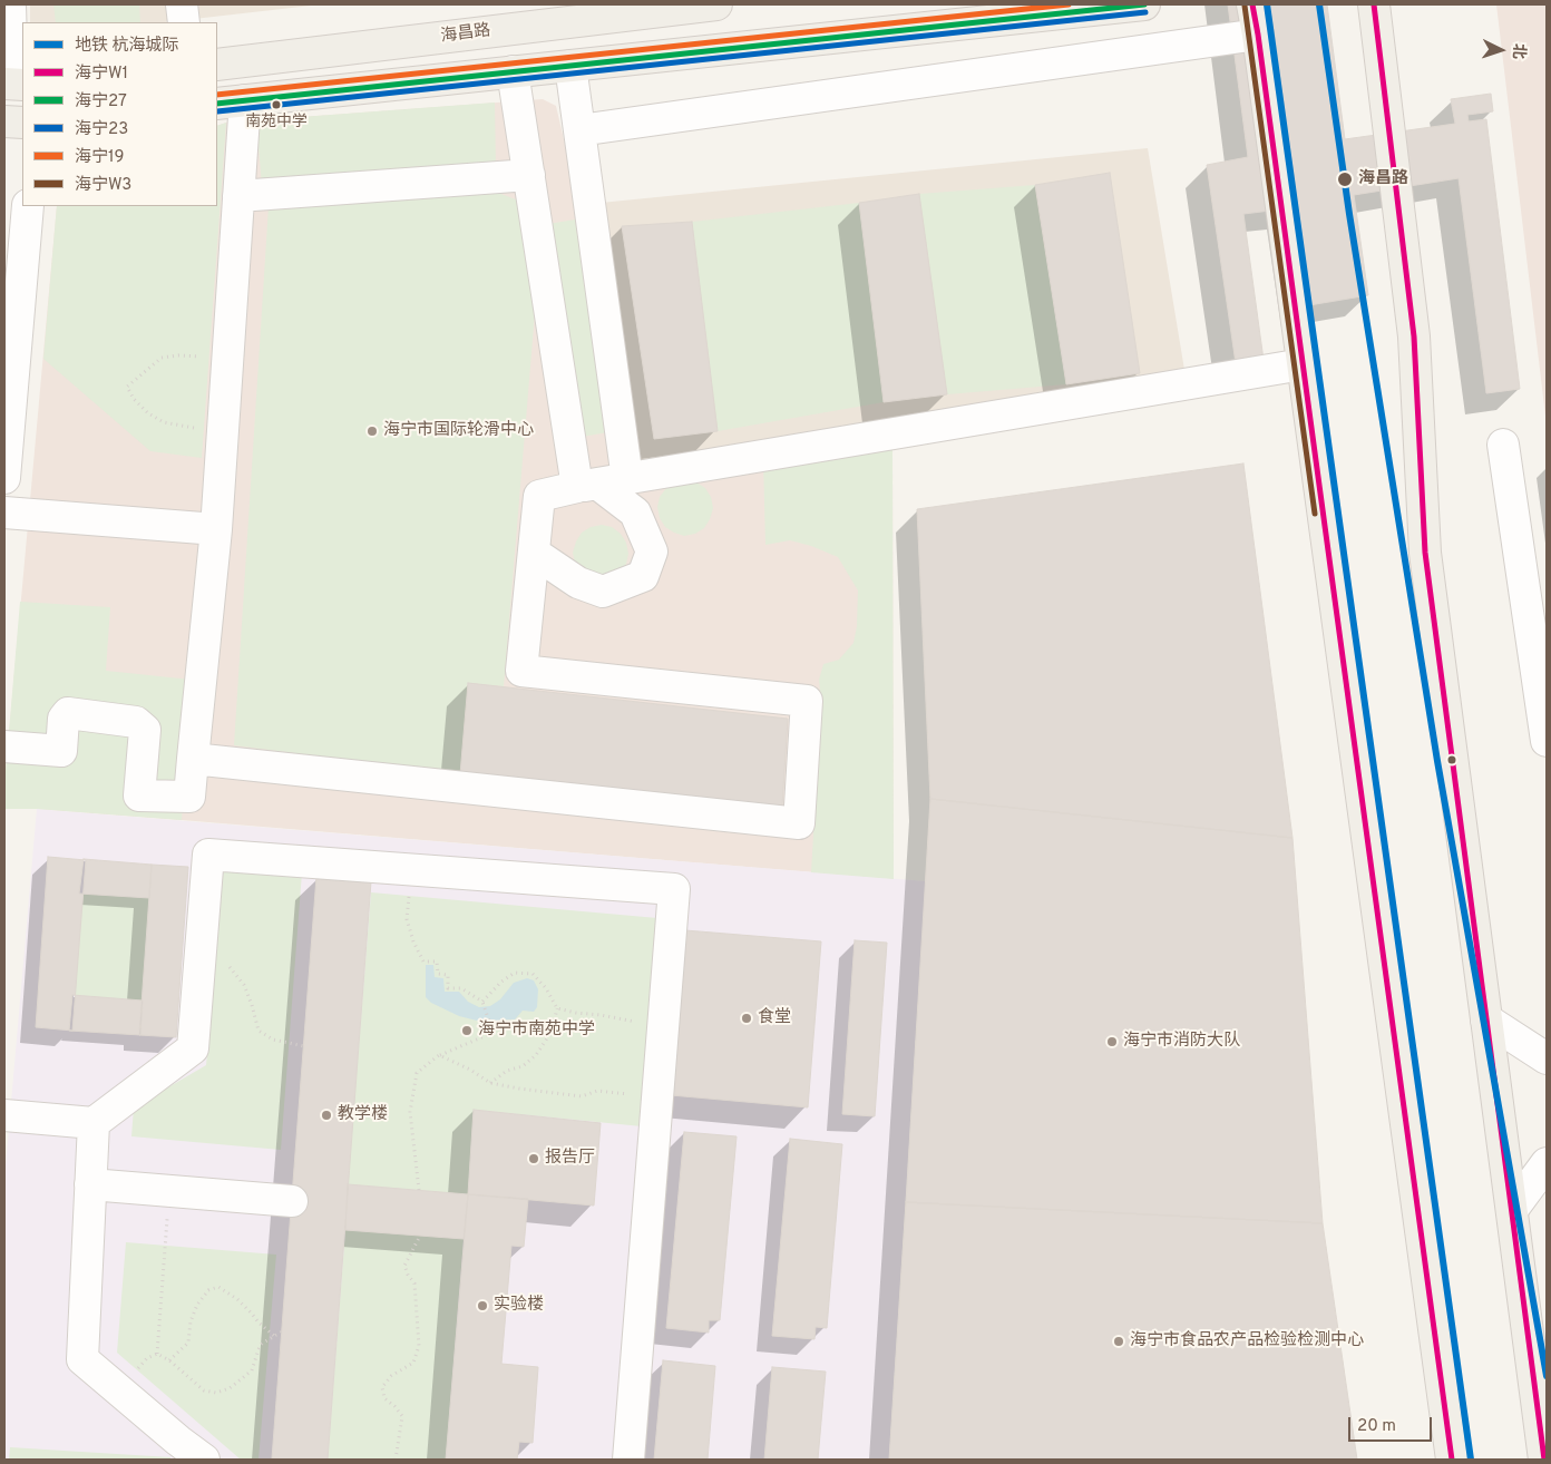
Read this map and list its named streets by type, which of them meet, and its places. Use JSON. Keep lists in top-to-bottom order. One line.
{"streets":{"main road":["海昌路"]},"places":["南苑中学","海昌路","海宁市国际轮滑中心","食堂","海宁市南苑中学","海宁市消防大队","教学楼","报告厅","实验楼","海宁市食品农产品检验检测中心"],"lines":["metro line 杭海城际","transit line 海宁W1","transit line 海宁27","transit line 海宁19","transit line 海宁W3","transit line 海宁23"],"legend":["地铁 杭海城际","海宁W1","海宁27","海宁23","海宁19","海宁W3"],"scale_bar":"20 m","north":"right"}
